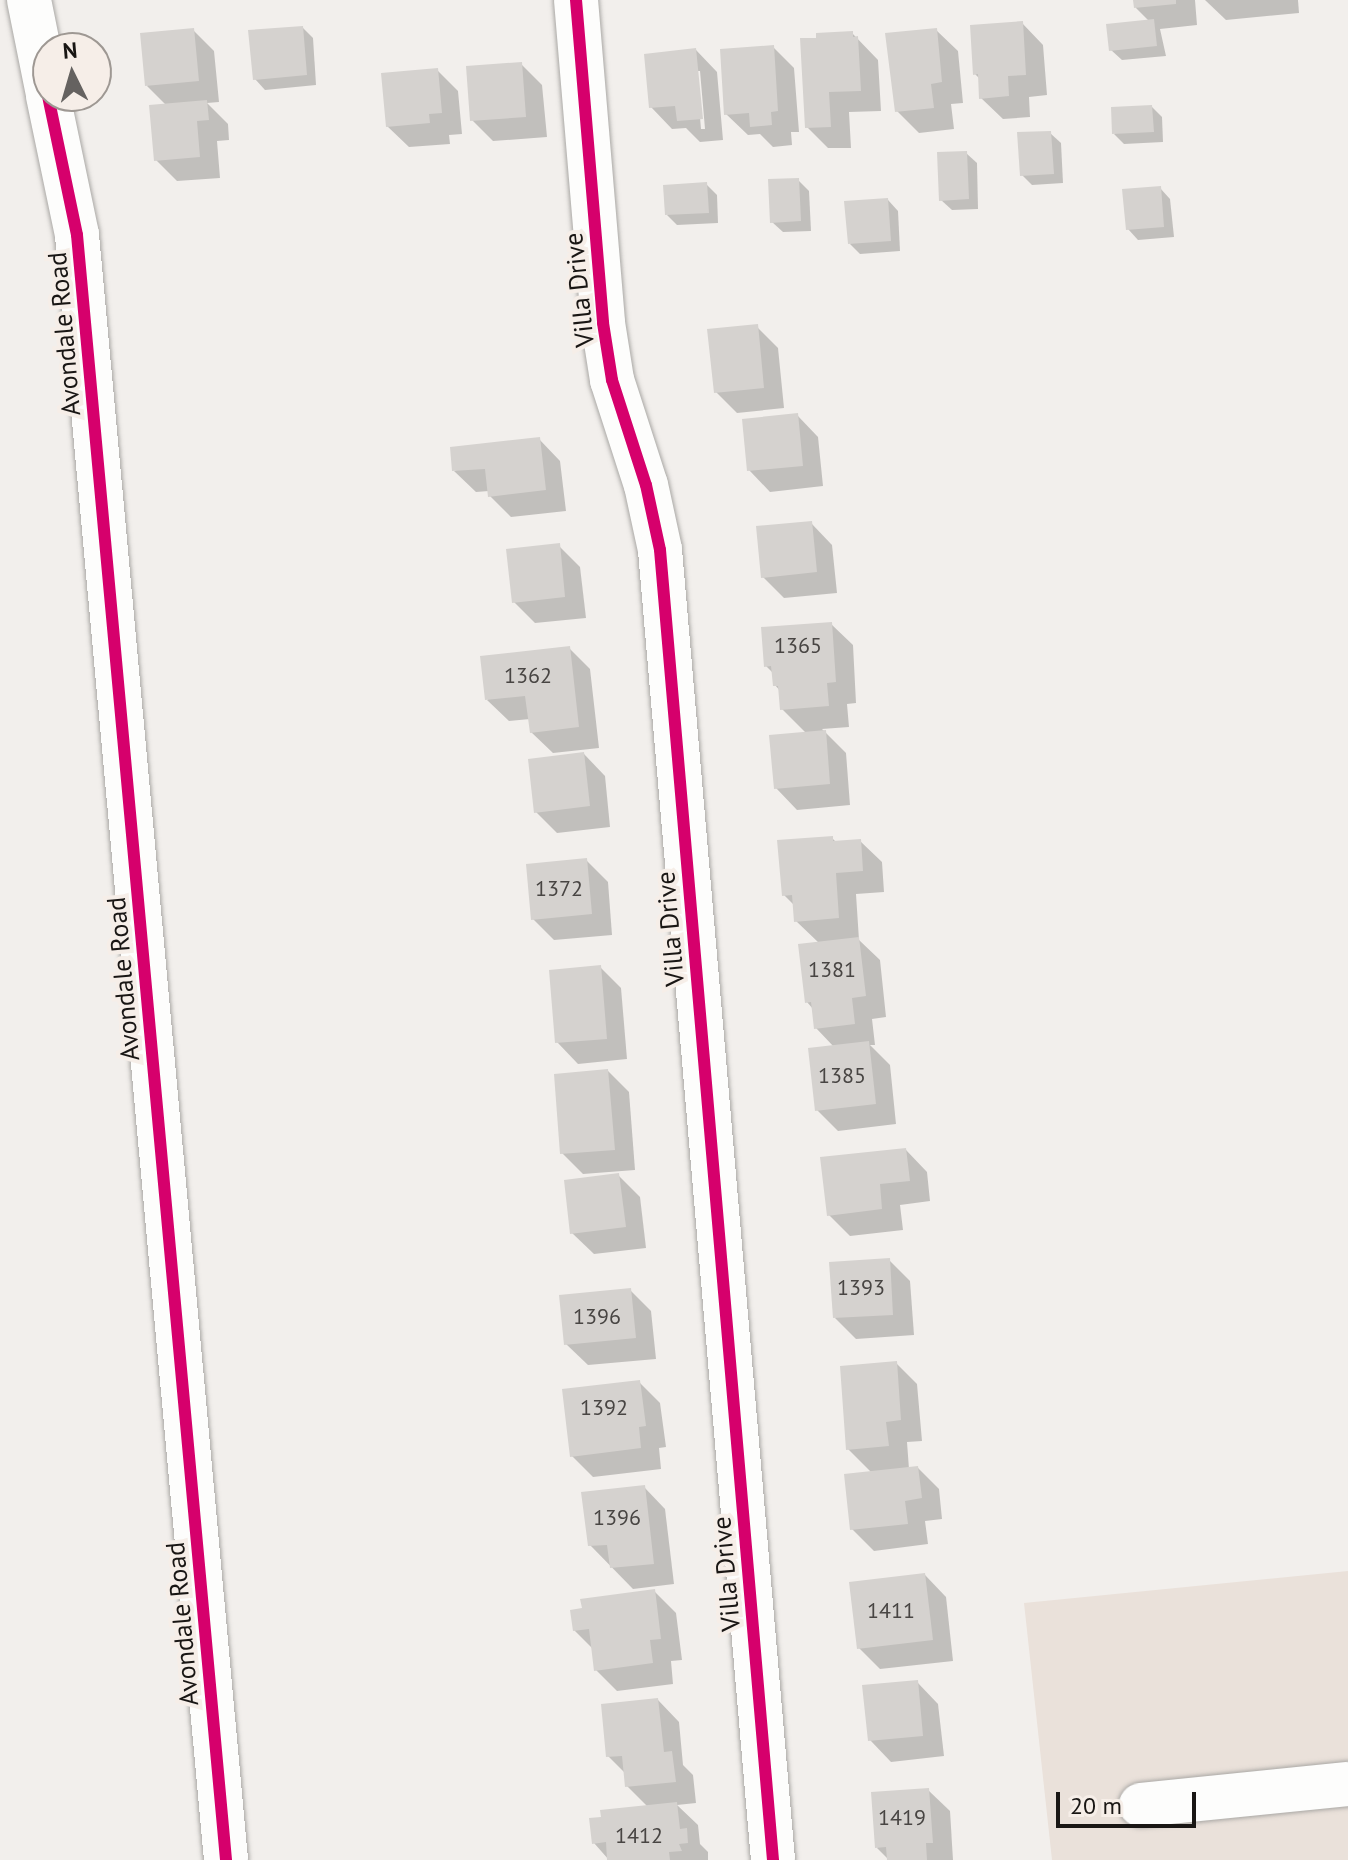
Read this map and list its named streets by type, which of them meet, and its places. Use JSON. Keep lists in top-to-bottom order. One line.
{"streets":{"street":["Villa Drive","Avondale Road"]},"house_numbers":["1365","1362","1372","1381","1385","1393","1396","1392","1396","1411","1419","1412"],"scale_bar":"20 m","north":"top"}
